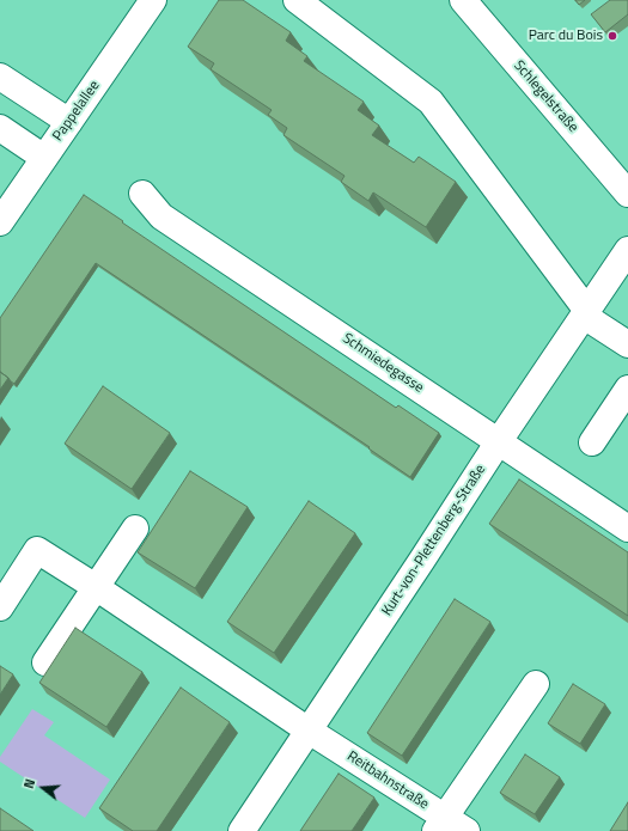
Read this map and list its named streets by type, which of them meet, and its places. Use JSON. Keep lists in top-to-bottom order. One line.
{"streets":{"street":["Schlegelstraße","Pappelallee","Schmiedegasse","Kurt-von-Plettenberg-Straße","Reitbahnstraße"]},"crossings":[["Schmiedegasse","Kurt-von-Plettenberg-Straße"],["Kurt-von-Plettenberg-Straße","Reitbahnstraße"]],"places":["Parc du Bois"],"north":"left"}
